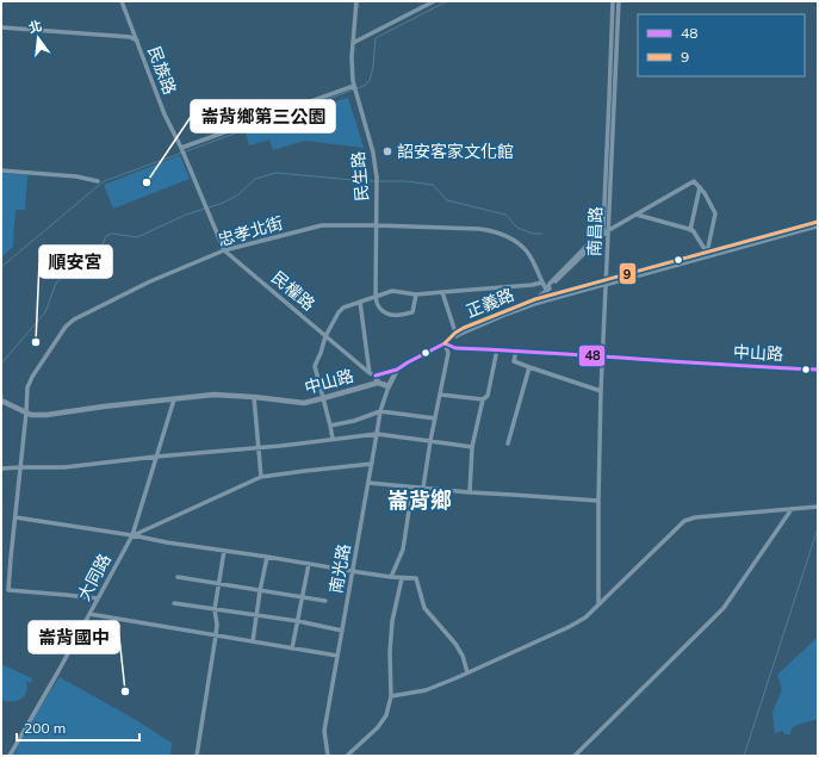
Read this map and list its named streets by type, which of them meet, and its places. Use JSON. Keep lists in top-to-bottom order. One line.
{"streets":{"main road":["正義路","中山路"],"street":["民族路","民生路","忠孝北街","南昌路","民權路","南光路","大同路"]},"crossings":[["民族路","民權路"],["民生路","忠孝北街"],["民生路","民權路"],["忠孝北街","南昌路"],["忠孝北街","民權路"],["忠孝北街","正義路"],["忠孝北街","中山路"],["忠孝北街","大同路"],["南昌路","正義路"],["南昌路","中山路"],["正義路","中山路"],["中山路","大同路"]],"districts":["崙背鄉"],"places":["詔安客家文化館","崙背鄉第三公園","順安宮","崙背國中"],"lines":["transit line 9","transit line 48"],"legend":["48","9"],"scale_bar":"200 m","north":"top"}
